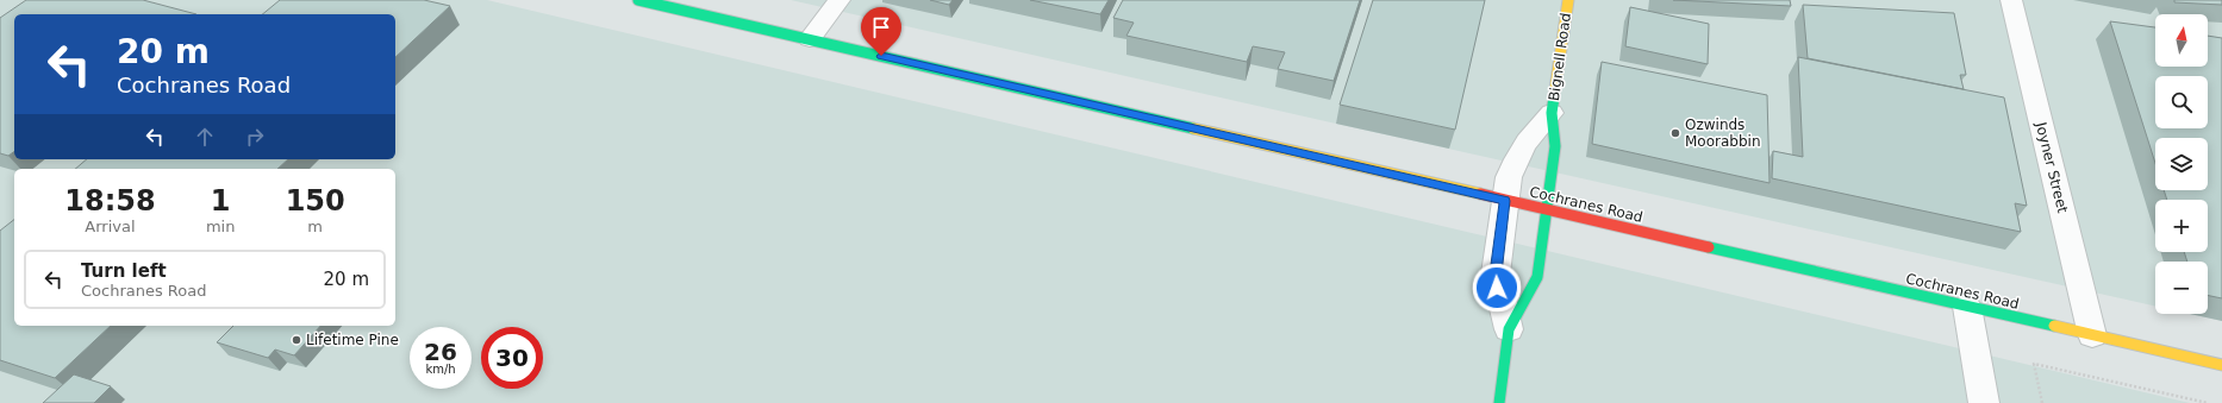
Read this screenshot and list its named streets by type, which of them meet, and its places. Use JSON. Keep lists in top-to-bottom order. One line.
{"streets":{"street":["Bignell Road","Joyner Street","Cochranes Road"]},"crossings":[["Bignell Road","Cochranes Road"],["Joyner Street","Cochranes Road"]],"places":["Ozwinds Moorabbin","Lifetime Pine"],"north":"top","page":{"map_buttons":["+","−"],"turn":["20 m","Cochranes Road"],"eta":["18:58","Arrival","1","min","150","m"],"list":[{"name":"Turn left","note":"Cochranes Road","value":"20 m"}],"speed":"26 km/h","limit":"30"}}
